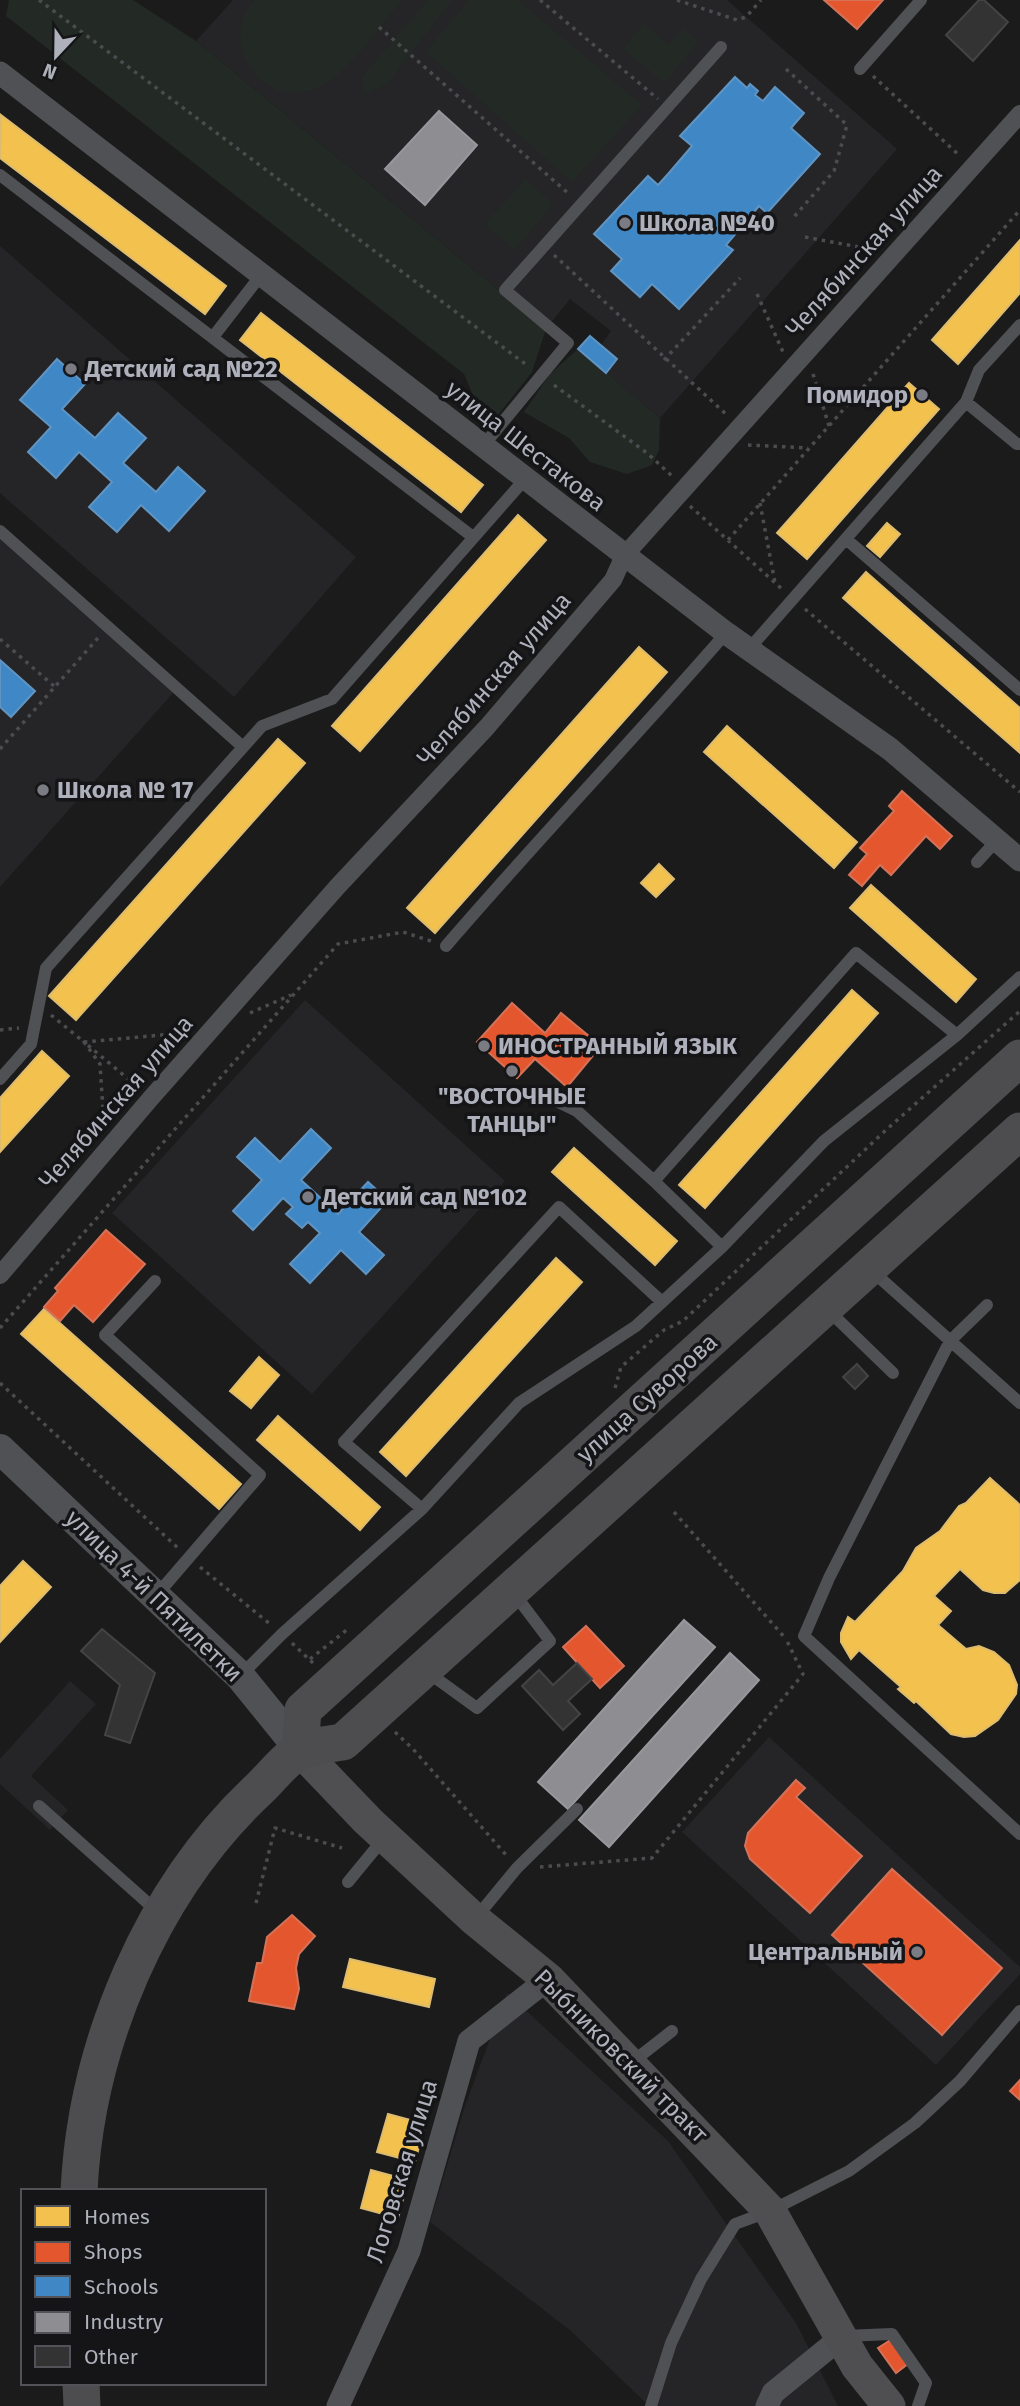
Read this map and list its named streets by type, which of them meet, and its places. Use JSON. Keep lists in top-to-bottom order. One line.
{"streets":{"main road":["улица Суворова","Рыбниковский тракт"],"street":["Челябинская улица","улица Шестакова","улица 4-й Пятилетки","Логовская улица"]},"crossings":[["Челябинская улица","улица Шестакова"],["улица Суворова","улица 4-й Пятилетки"],["улица Суворова","Рыбниковский тракт"],["улица 4-й Пятилетки","Рыбниковский тракт"],["Рыбниковский тракт","Логовская улица"]],"places":["Школа №40","Детский сад №22","Помидор","Школа № 17","ИНОСТРАННЫЙ ЯЗЫК","\"ВОСТОЧНЫЕ ТАНЦЫ\"","Детский сад №102","Центральный"],"legend":["Homes","Shops","Schools","Industry","Other"],"north":"bottom"}
